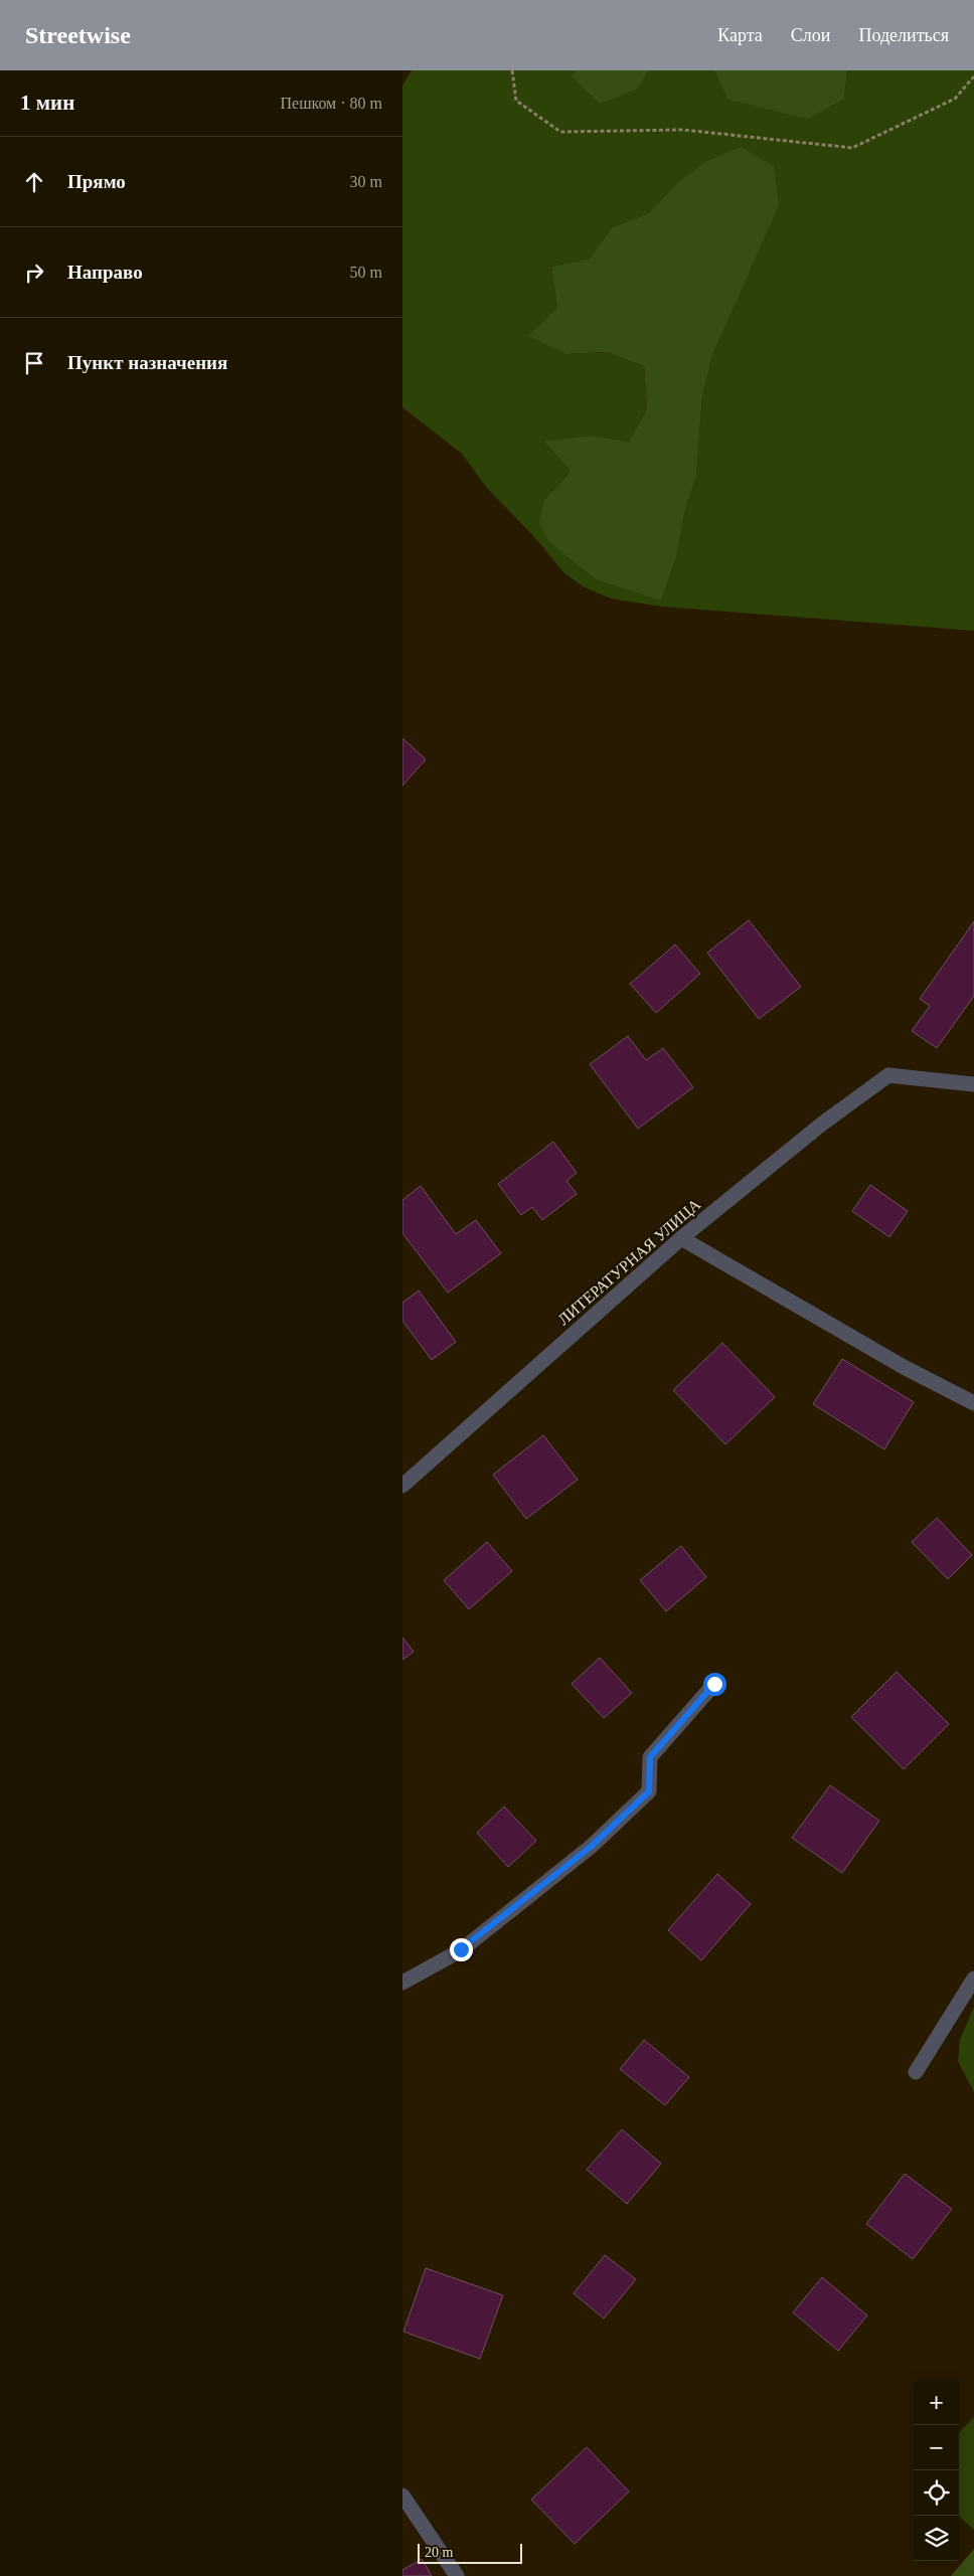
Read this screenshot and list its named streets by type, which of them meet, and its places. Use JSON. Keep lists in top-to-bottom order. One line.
{"streets":{"street":["ЛИТЕРАТУРНАЯ УЛИЦА"]},"scale_bar":"20 m","page":{"header":"Streetwise","nav":["Карта","Слои","Поделиться"],"heading":["1 мин","Пешком · 80 m"],"list":[["Прямо","30 m"],["Направо","50 m"],"Пункт назначения"],"map_buttons":["+","−"],"scale":"20 m"}}
